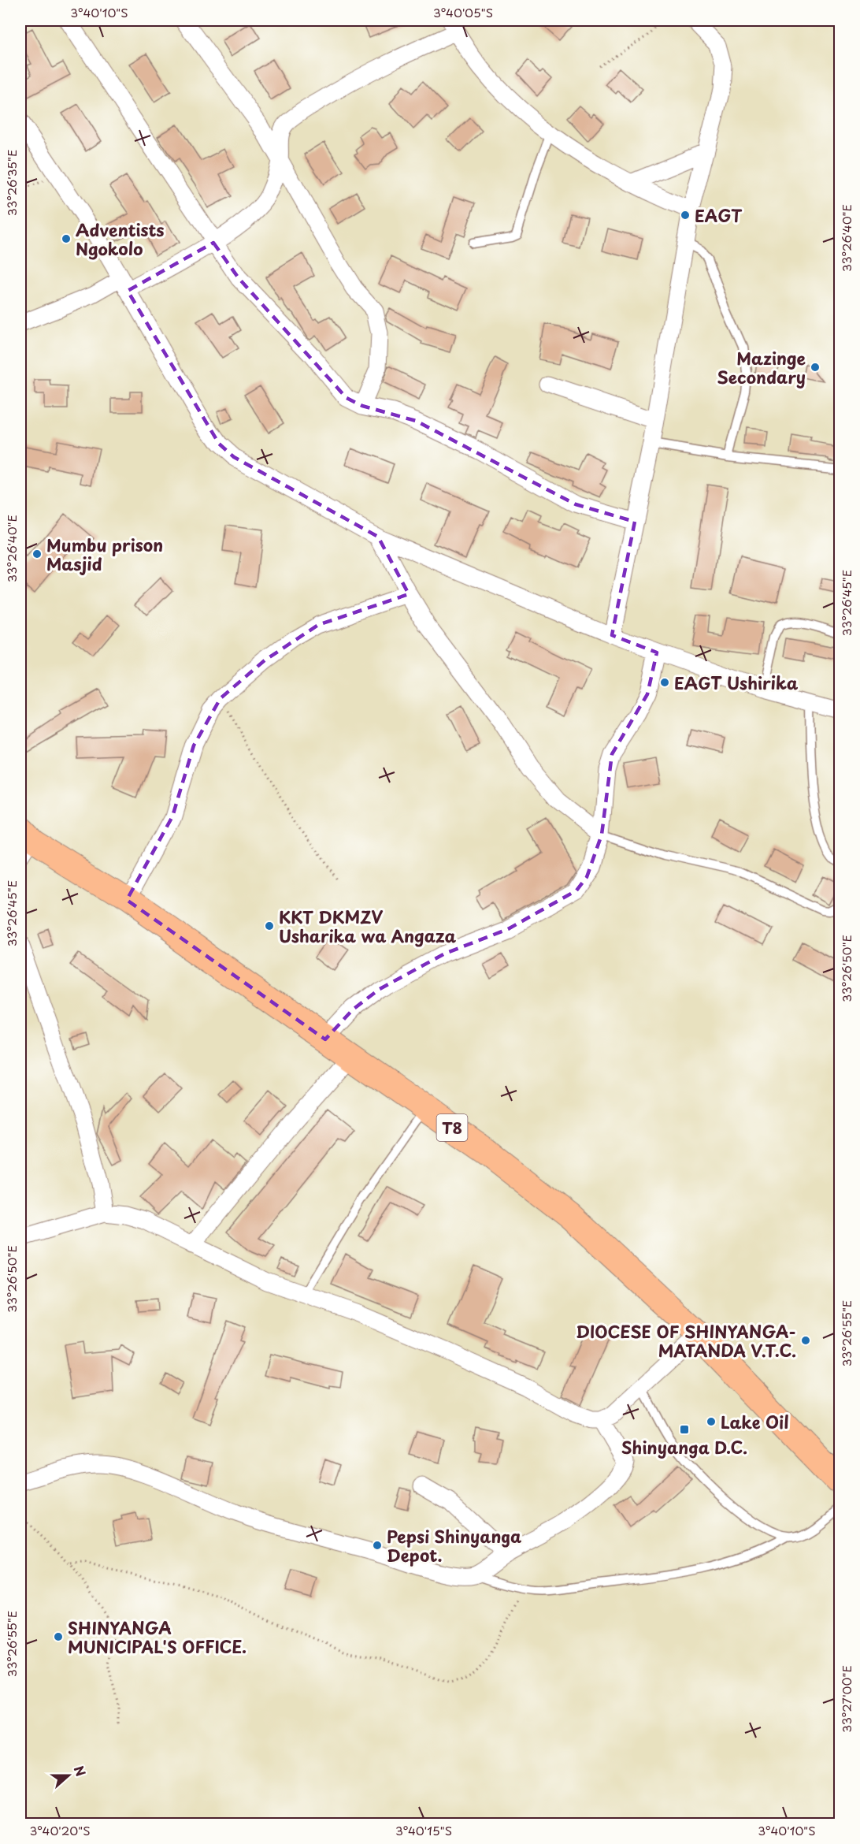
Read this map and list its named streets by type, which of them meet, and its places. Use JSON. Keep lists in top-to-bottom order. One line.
{"streets":{"highway":["T8"]},"places":{"other":["EAGT","Adventists Ngokolo","Mazinge Secondary","Mumbu prison Masjid","EAGT Ushirika","KKT DKMZV Usharika wa Angaza","DIOCESE OF SHINYANGA- MATANDA V.T.C.","Lake Oil","Pepsi Shinyanga Depot.","SHINYANGA MUNICIPAL'S OFFICE."],"transit":["Shinyanga D.C."]},"north":"right","coordinates":["3°40'10\"S","3°40'05\"S","33°26'35\"E","33°26'40\"E","33°26'45\"E","33°26'50\"E","33°26'55\"E","33°27'00\"E","3°40'20\"S","3°40'15\"S"]}
